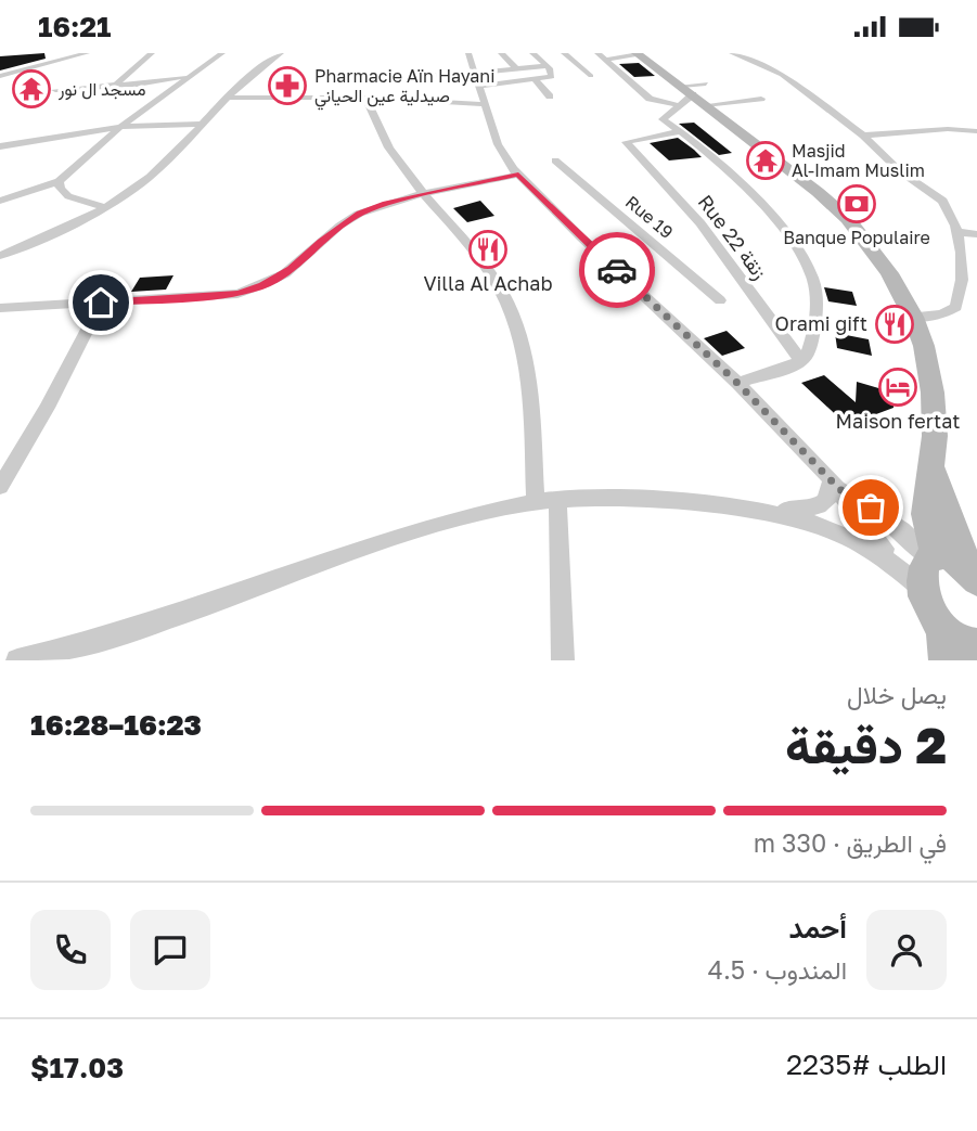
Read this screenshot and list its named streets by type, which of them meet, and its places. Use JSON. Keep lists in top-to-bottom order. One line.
{"streets":{"street":["Rue 19","Rue 22 زنقة"]},"places":{"pharmacy":["Pharmacie Aïn Hayani صيدلية عين الحياني"],"temple":["مسجد ال نور","Masjid Al-Imam Muslim"],"bank":["Banque Populaire"],"restaurant":["Villa Al Achab","Orami gift"],"hotel":["Maison fertat"]},"page":{"status":"16:21","heading":["2 دقيقة","يصل خلال","16:23–16:28"],"panel":["أحمد","المندوب · 4.5","الطلب #2235","$17.03"],"bar":"في الطريق · 330 m"}}
